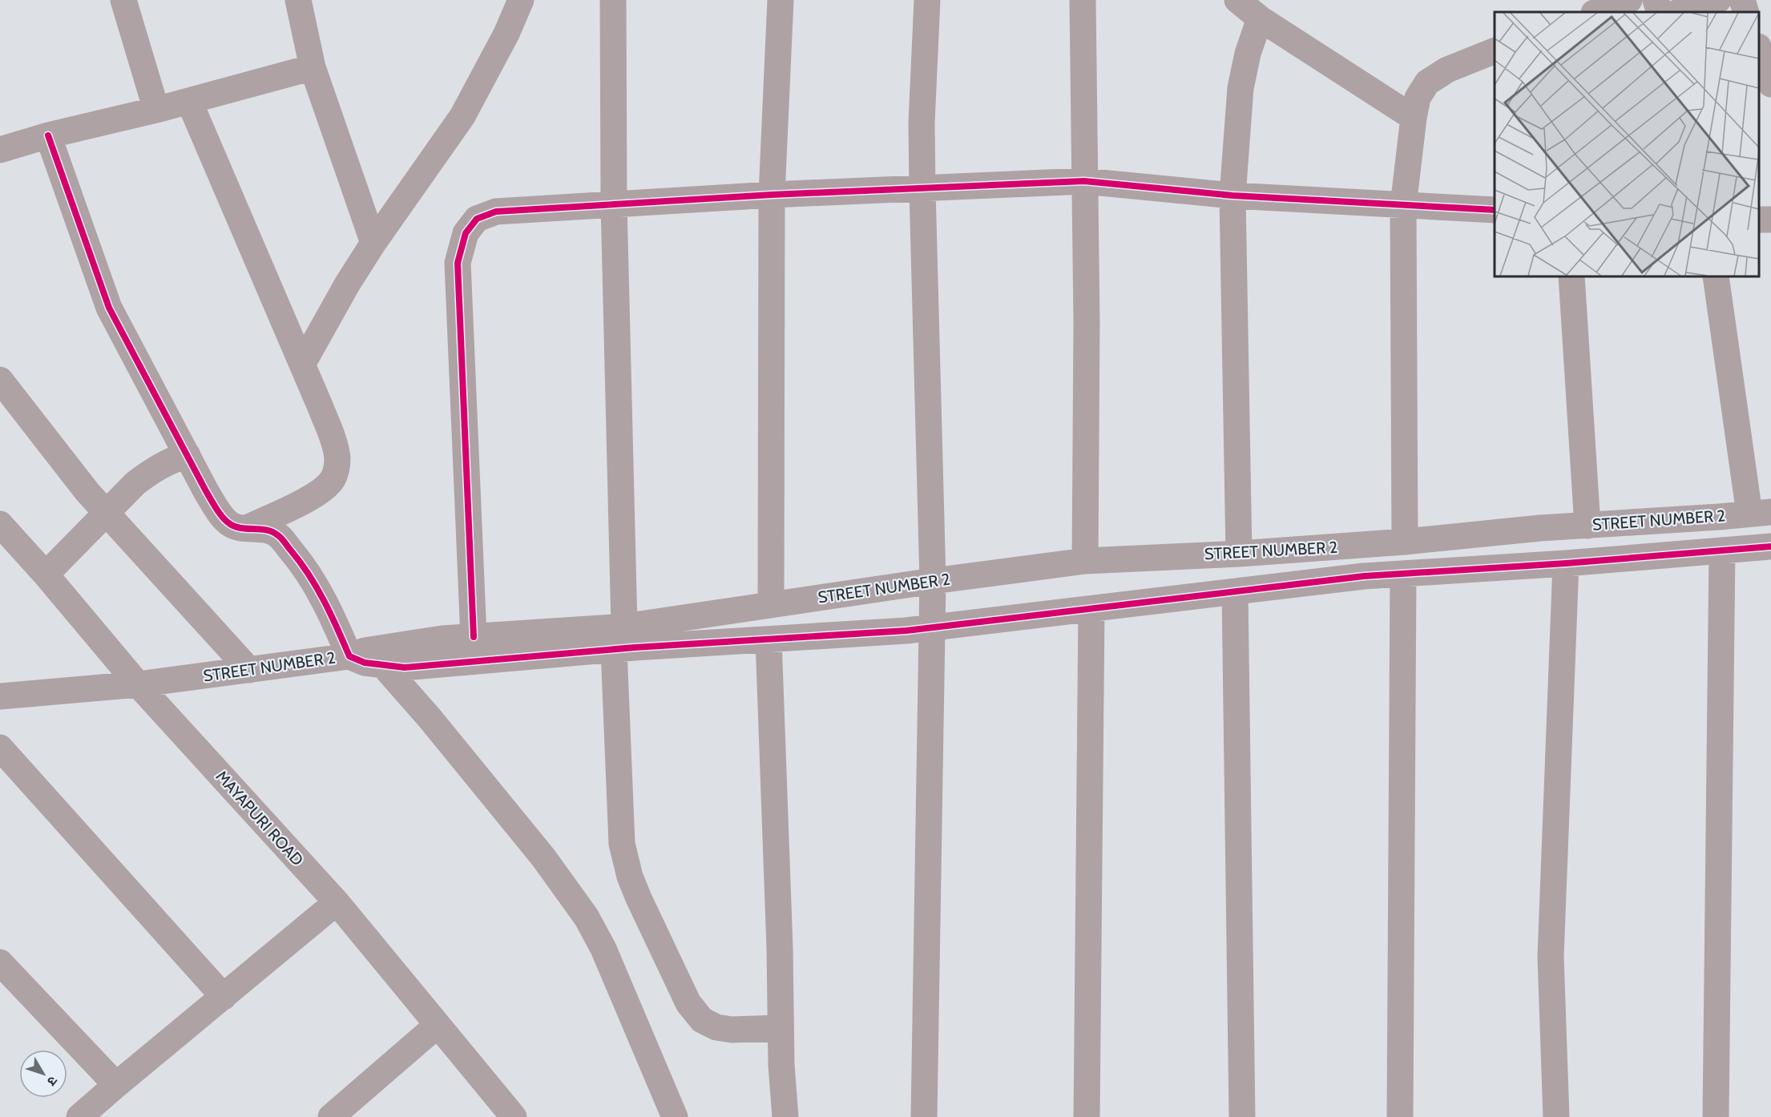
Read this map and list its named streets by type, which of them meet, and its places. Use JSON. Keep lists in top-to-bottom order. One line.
{"streets":{"street":["STREET NUMBER 2","MAYAPURI ROAD"]},"crossings":[["STREET NUMBER 2","MAYAPURI ROAD"]],"north":"bottom right"}
